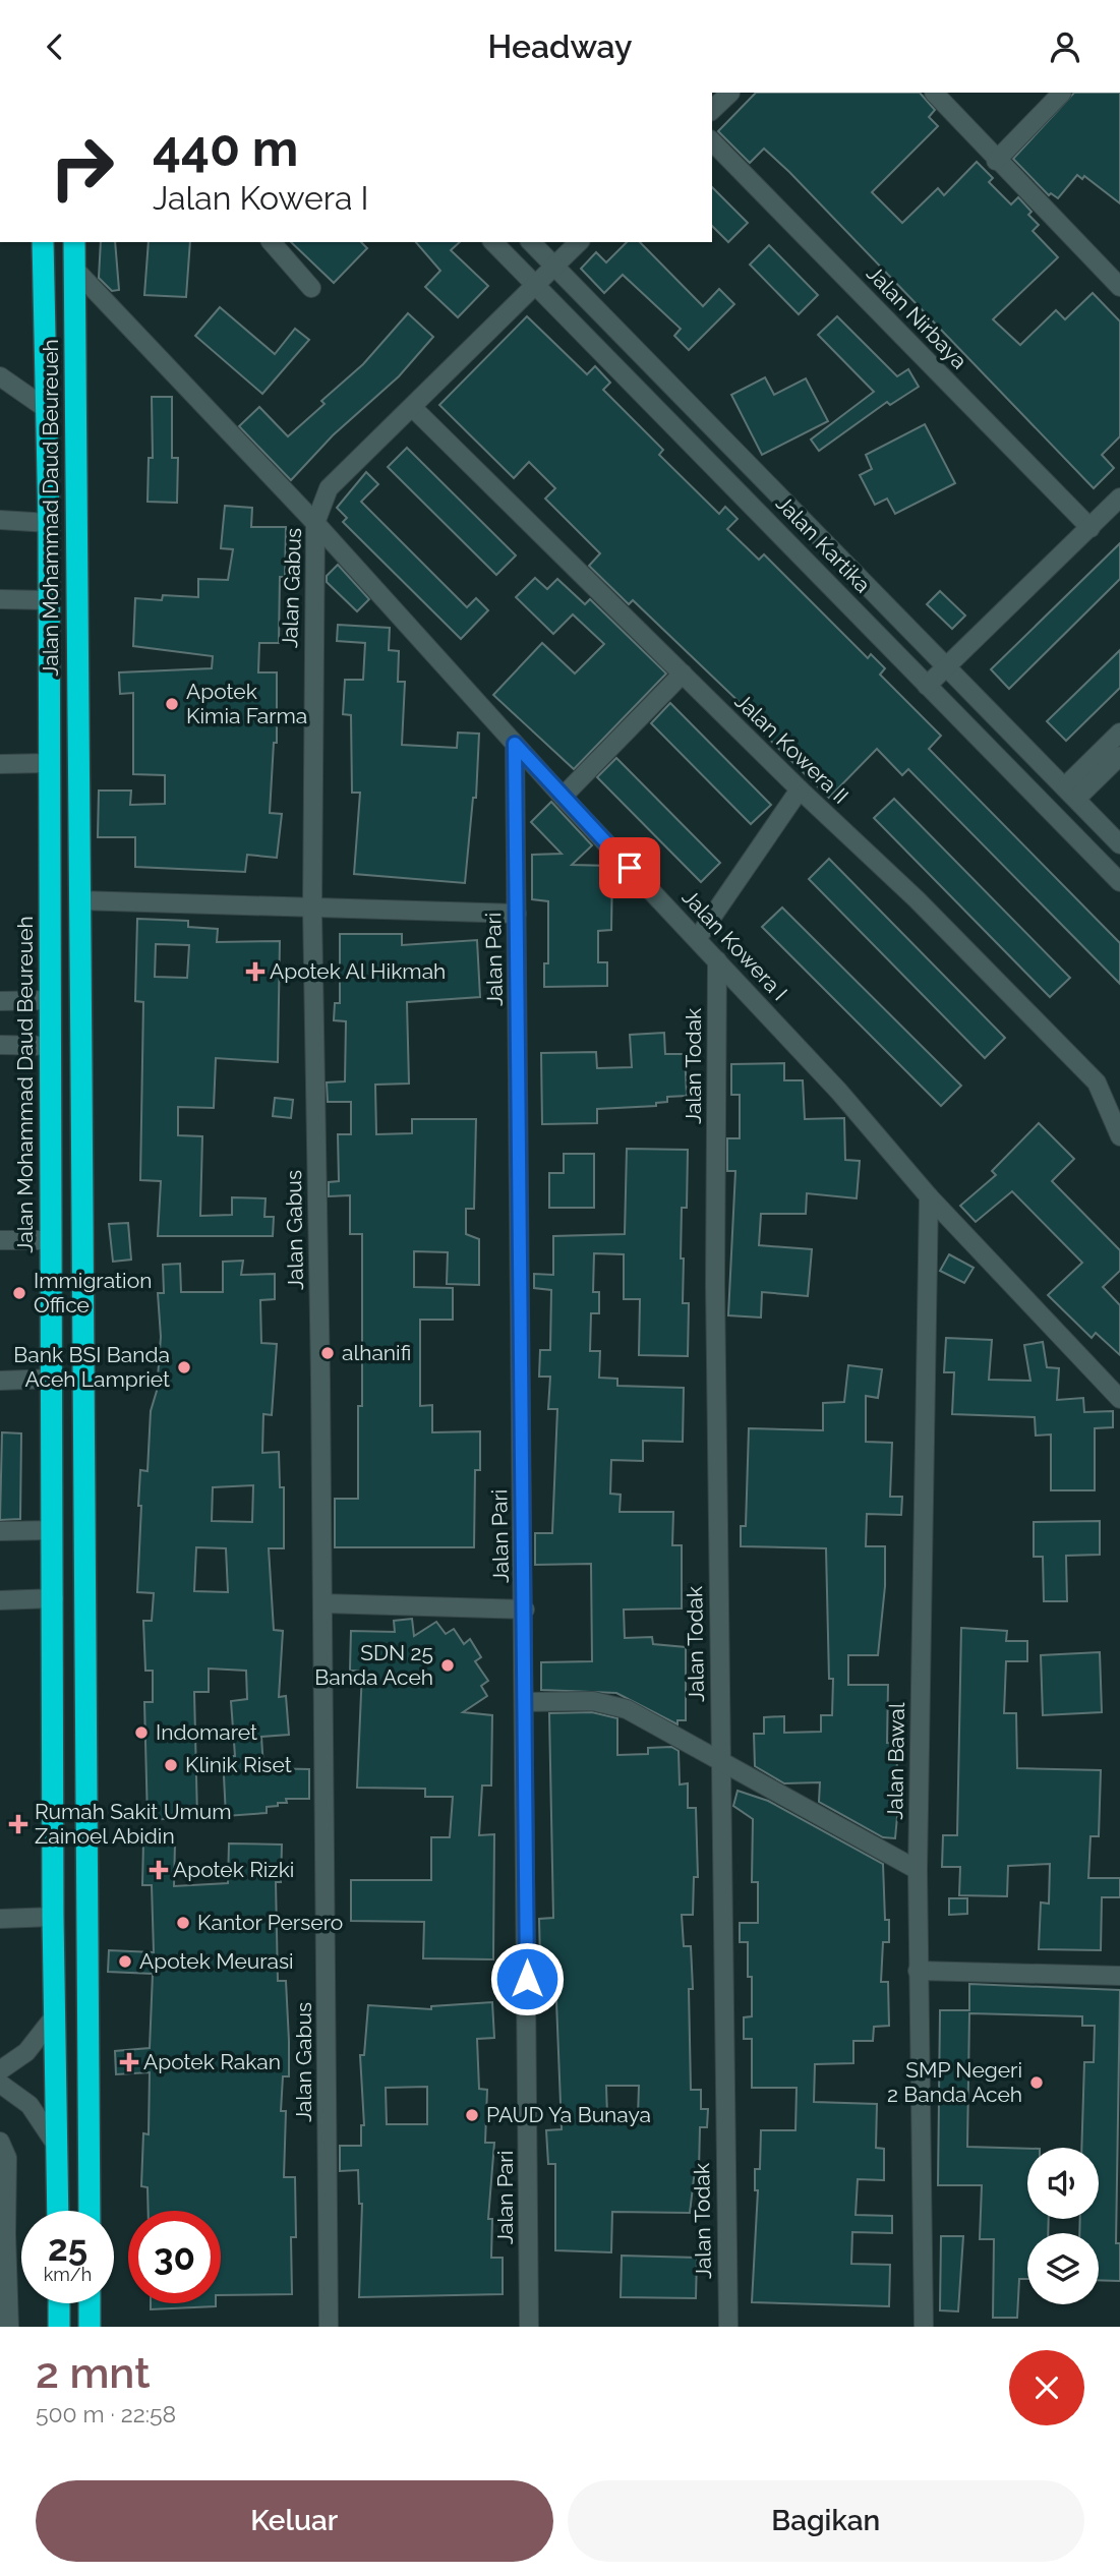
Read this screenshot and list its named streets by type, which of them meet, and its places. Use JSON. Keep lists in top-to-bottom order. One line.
{"streets":{"highway":["Jalan Mohammad Daud Beureueh"],"street":["Jalan Nirbaya","Jalan Kartika","Jalan Gabus","Jalan Kowera II","Jalan Kowera I","Jalan Pari","Jalan Todak","Jalan Bawal"]},"crossings":[["Jalan Mohammad Daud Beureueh","Jalan Kowera I"],["Jalan Kartika","Jalan Gabus"],["Jalan Gabus","Jalan Kowera II"],["Jalan Gabus","Jalan Kowera I"],["Jalan Kowera I","Jalan Pari"],["Jalan Kowera I","Jalan Todak"],["Jalan Kowera I","Jalan Bawal"]],"places":{"other":["Apotek Kimia Farma","Immigration Office","alhanifi","Bank BSI Banda Aceh Lampriet","SDN 25 Banda Aceh","Indomaret","Klinik Riset","Kantor Persero","Apotek Meurasi","SMP Negeri 2 Banda Aceh","PAUD Ya Bunaya"],"health":["Apotek Al Hikmah","Rumah Sakit Umum Zainoel Abidin","Apotek Rizki","Apotek Rakan"]},"page":{"header":"Headway","turn":["440 m","Jalan Kowera I"],"speed":"25 km/h","limit":"30","heading":["2 mnt","500 m · 22:58"],"buttons":["Keluar","Bagikan"]}}
